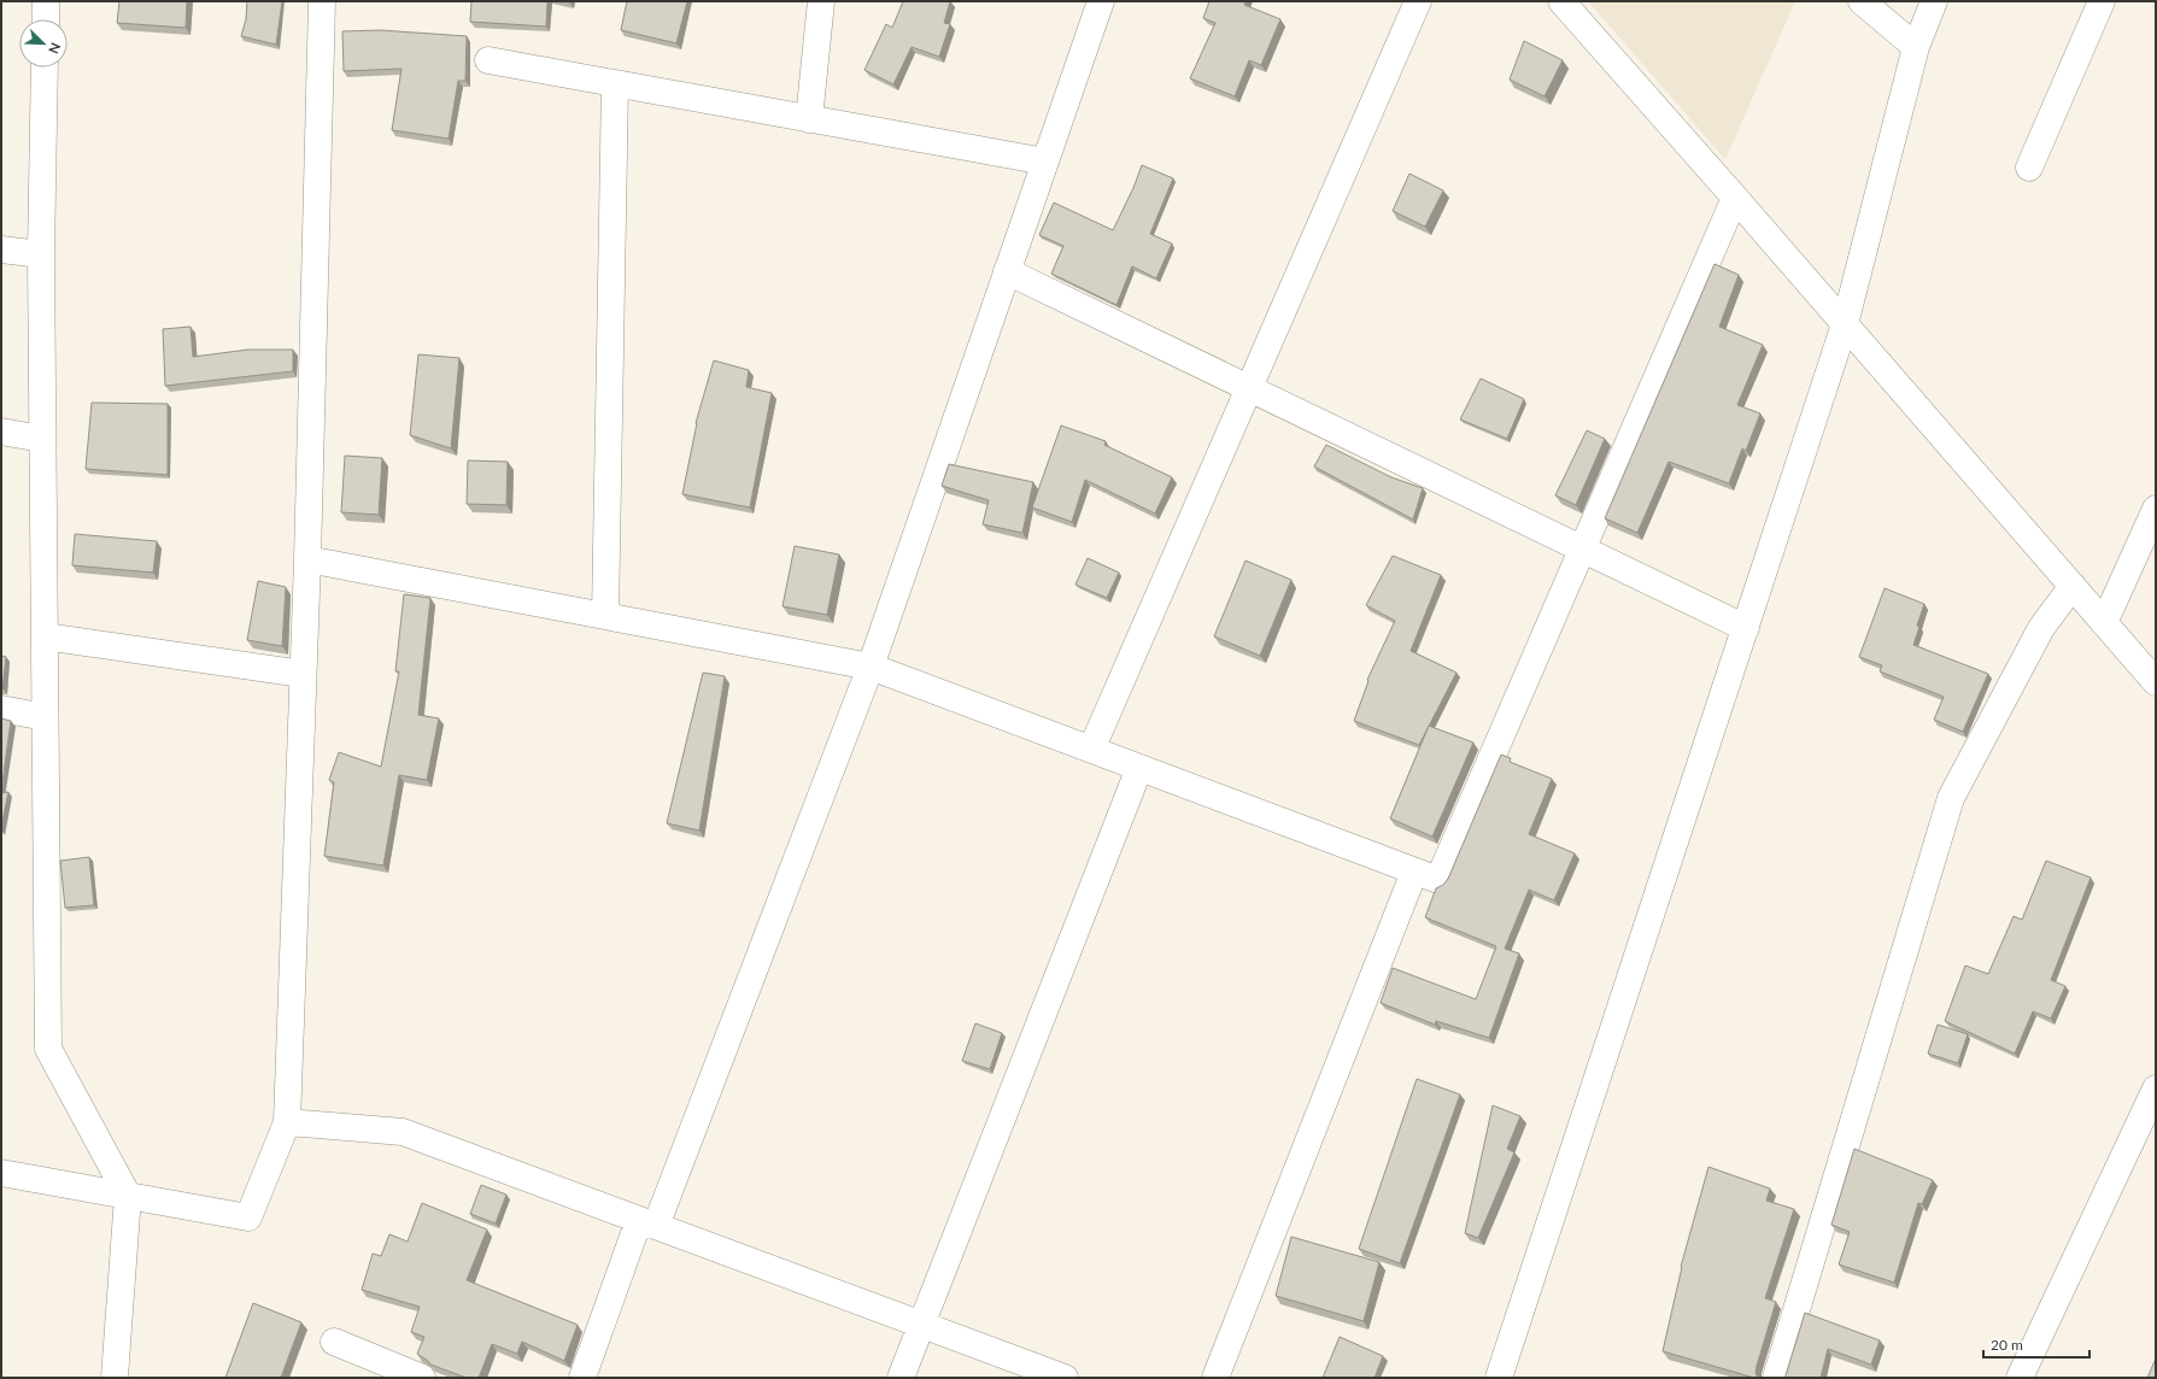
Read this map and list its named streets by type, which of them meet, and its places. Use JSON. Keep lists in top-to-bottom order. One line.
{"scale_bar":"20 m","north":"bottom right"}
